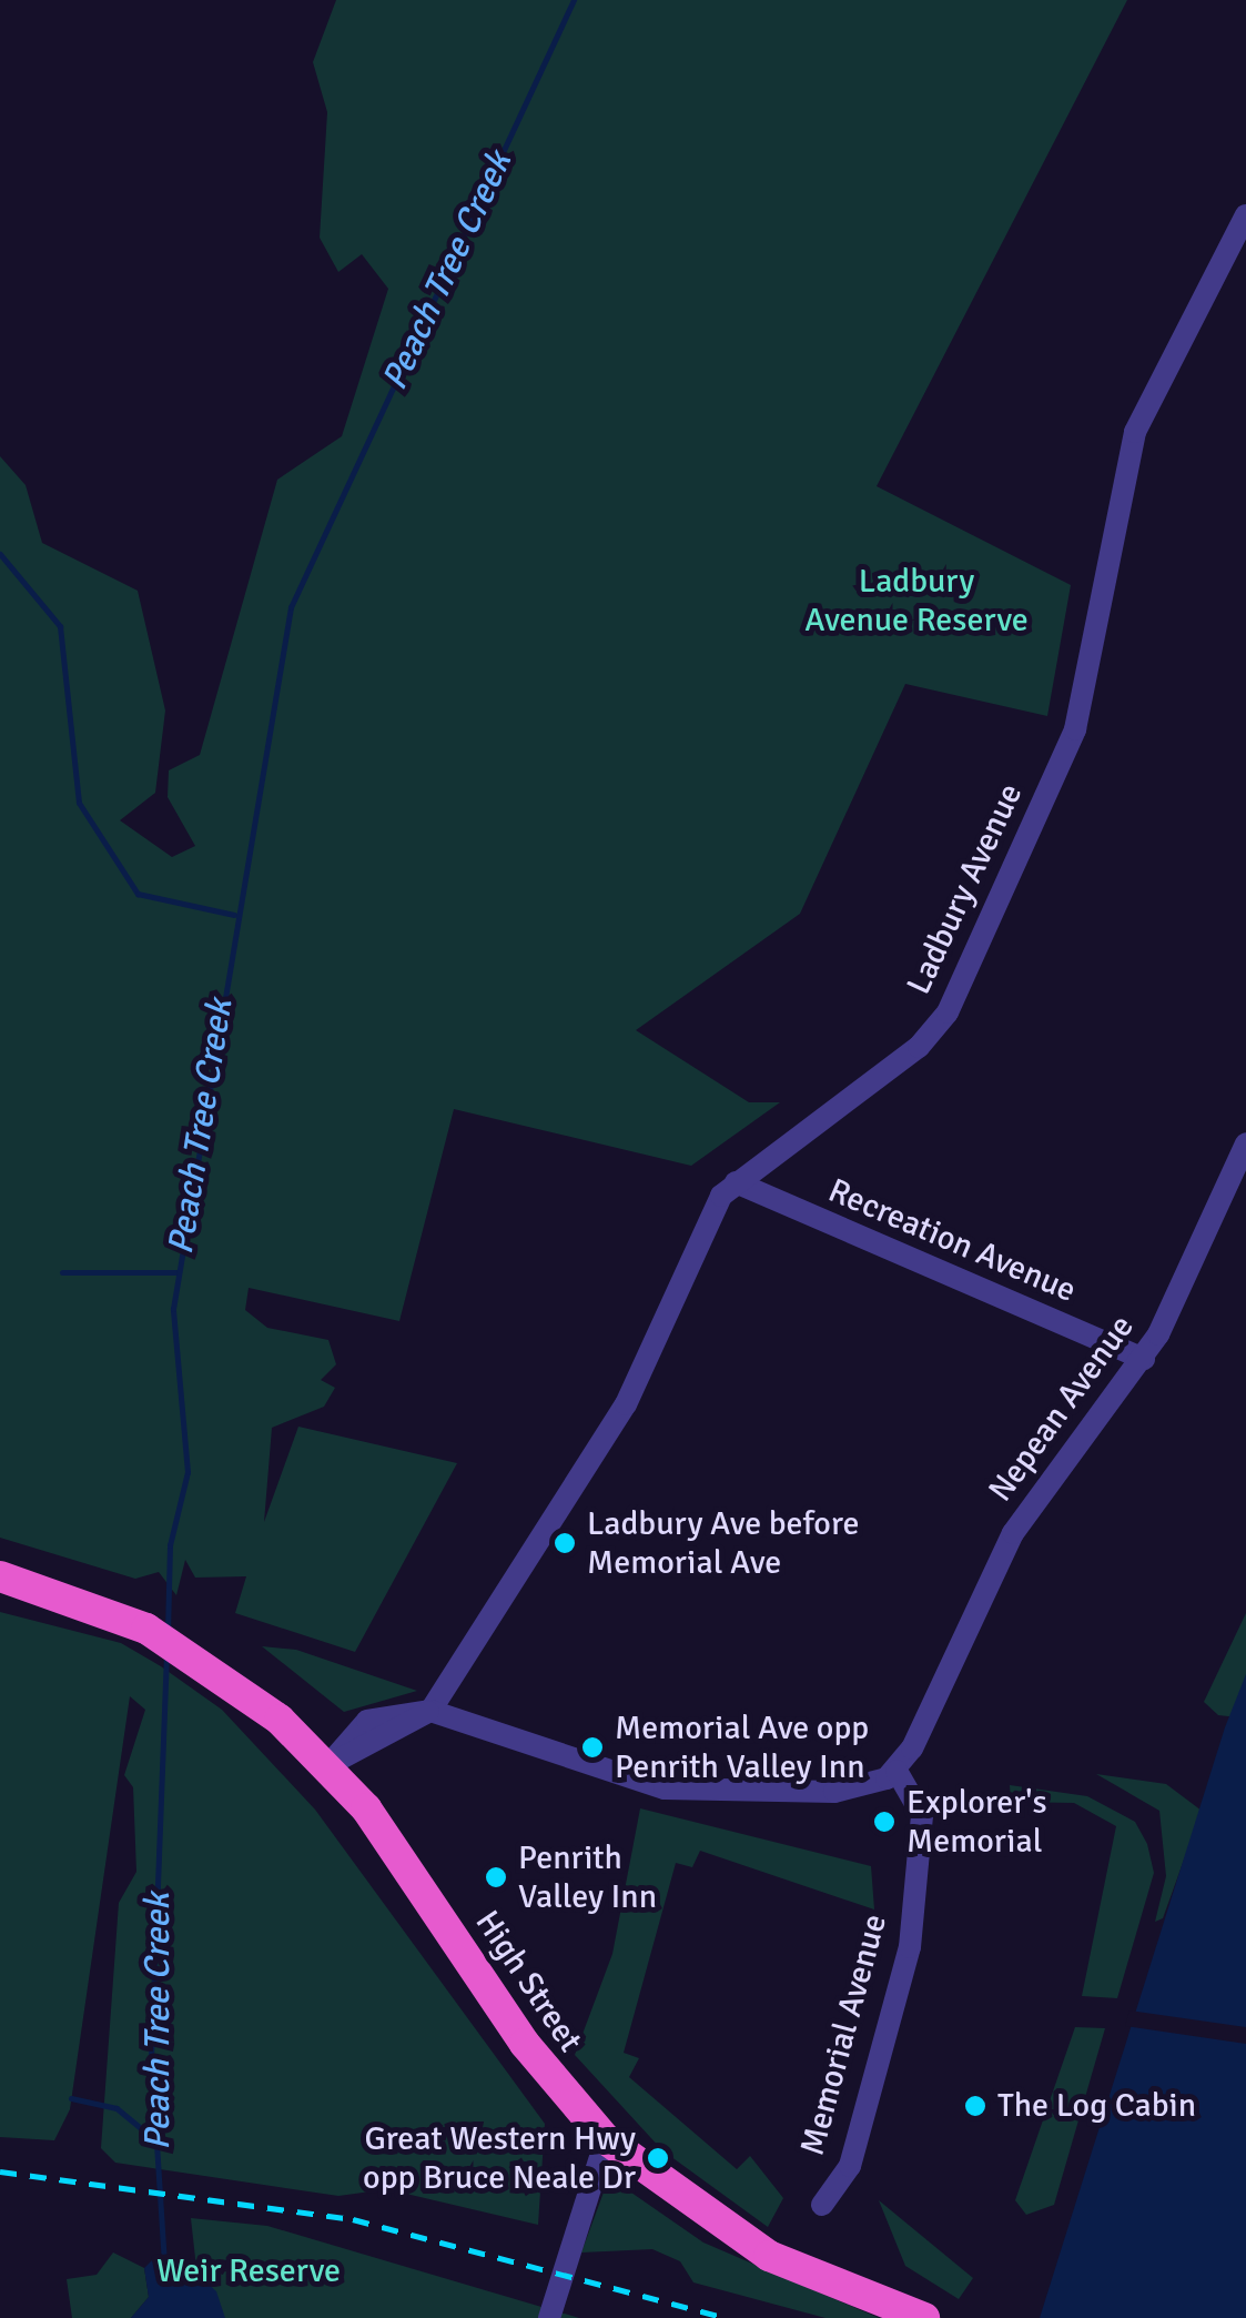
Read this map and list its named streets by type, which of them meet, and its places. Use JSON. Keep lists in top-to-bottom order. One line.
{"streets":{"highway":["High Street"],"street":["Ladbury Avenue","Recreation Avenue","Nepean Avenue","Memorial Avenue"]},"crossings":[["Ladbury Avenue","Recreation Avenue"],["Recreation Avenue","Nepean Avenue"],["Nepean Avenue","Memorial Avenue"]],"water":["Peach Tree Creek"],"parks":["Ladbury Avenue Reserve","Weir Reserve"],"places":["Ladbury Ave before Memorial Ave","Memorial Ave opp Penrith Valley Inn","Explorer's Memorial","Penrith Valley Inn","The Log Cabin","Great Western Hwy opp Bruce Neale Dr"]}
